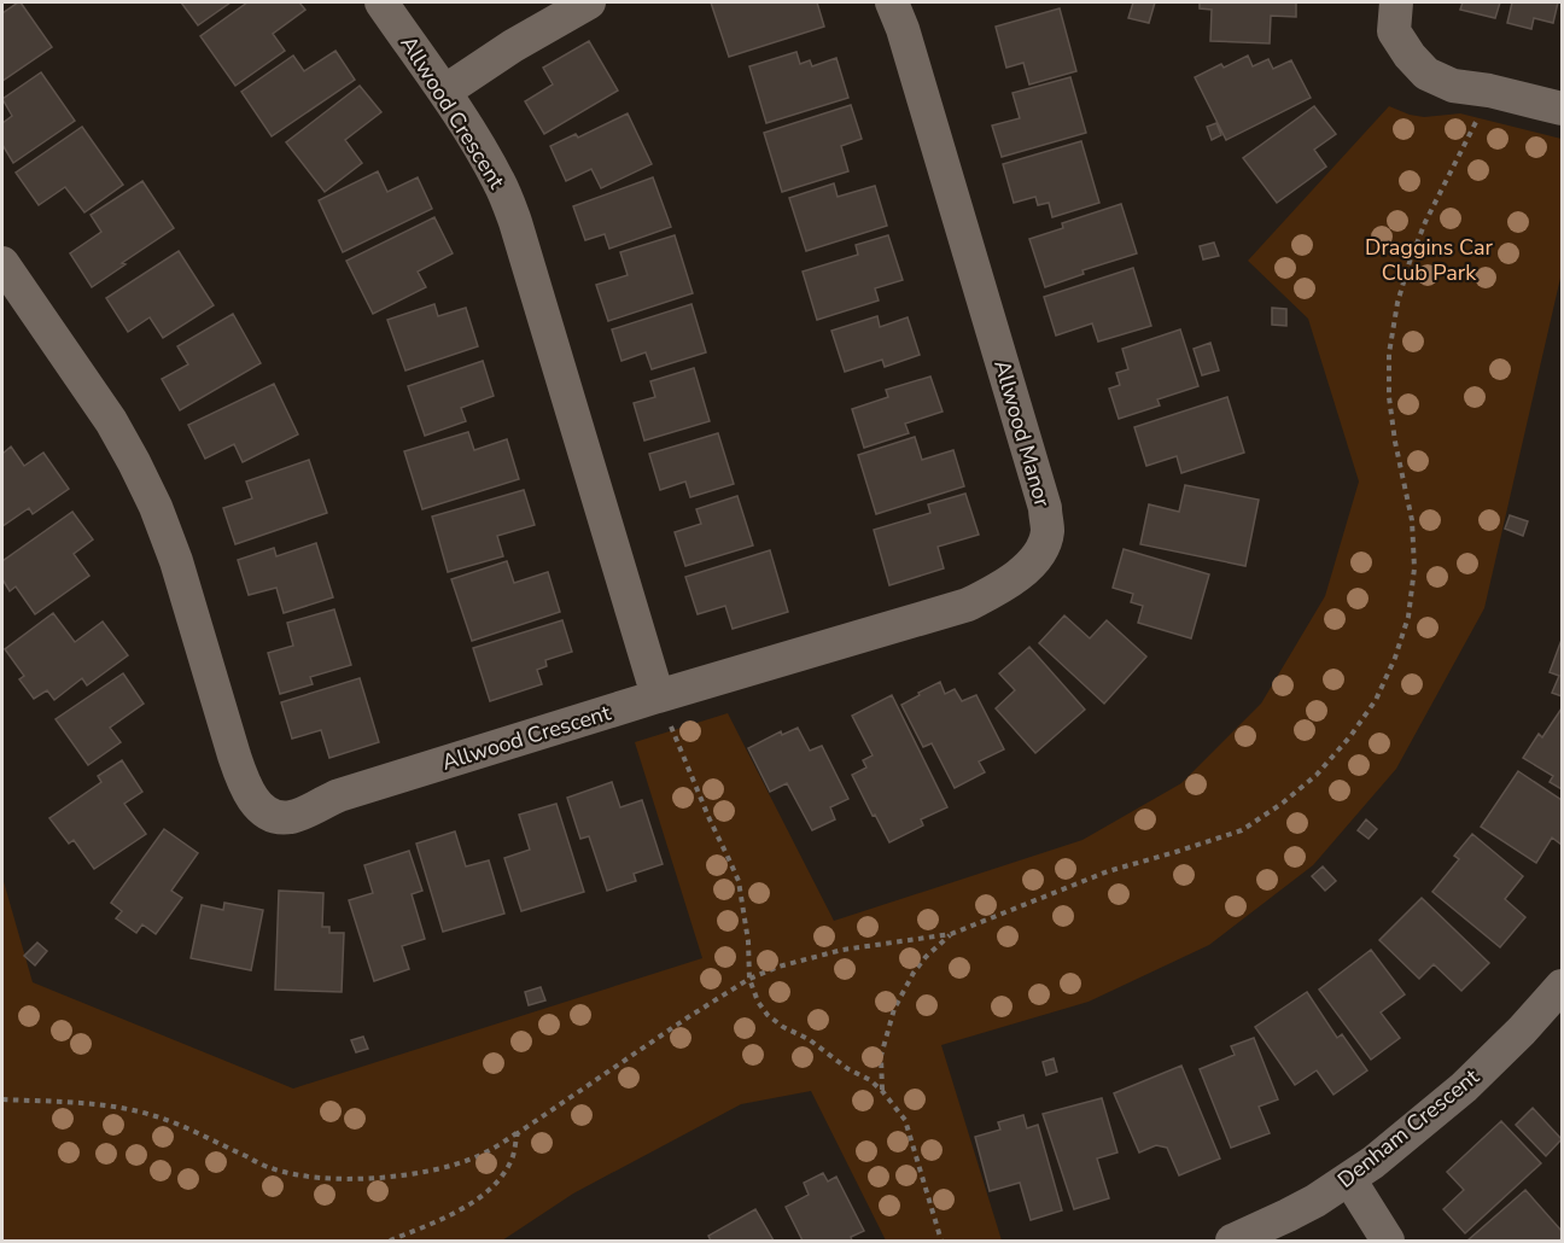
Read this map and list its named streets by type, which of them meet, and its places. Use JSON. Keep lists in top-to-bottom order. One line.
{"streets":{"street":["Allwood Crescent","Allwood Manor","Denham Crescent"]},"crossings":[["Allwood Crescent","Allwood Manor"]],"parks":["Draggins Car Club Park"]}
